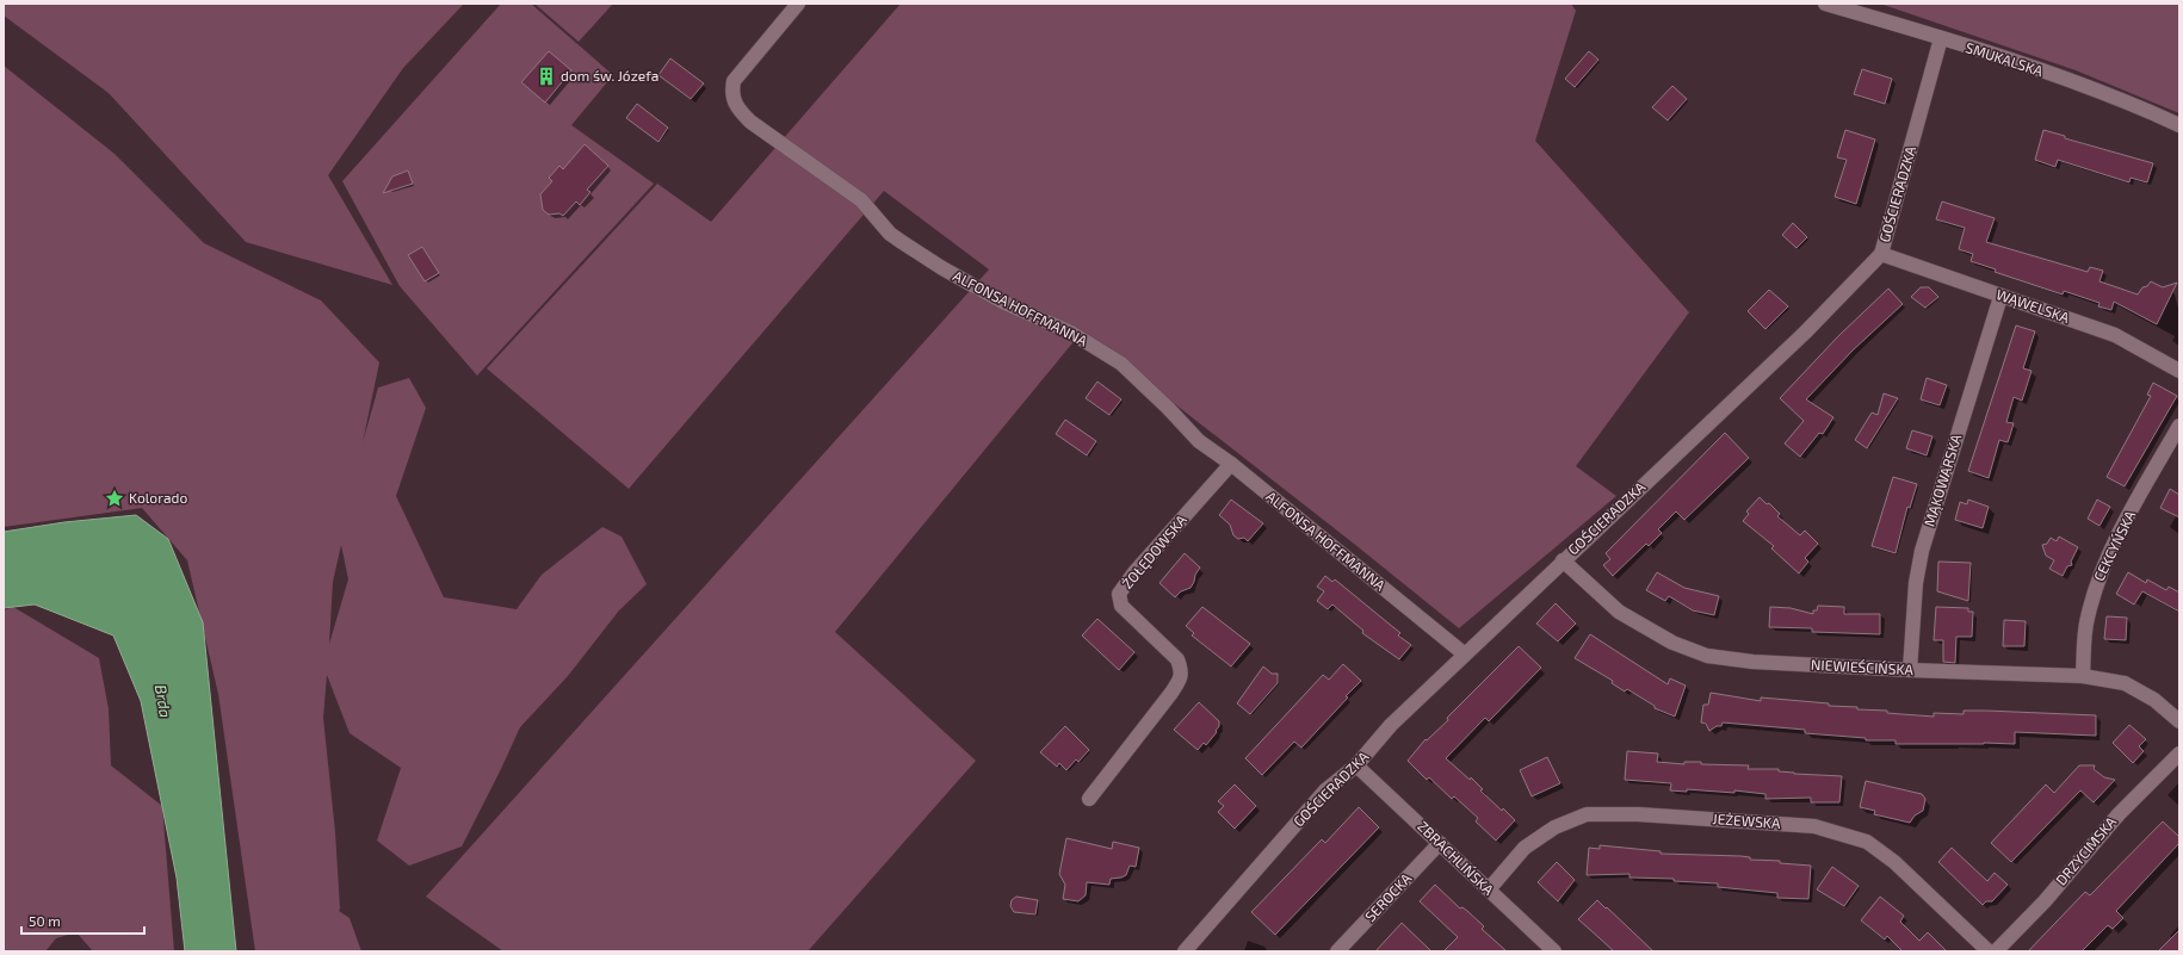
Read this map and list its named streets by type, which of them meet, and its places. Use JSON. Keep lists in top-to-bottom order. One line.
{"streets":{"street":["SMUKALSKA","GOŚCIERADZKA","WĄWELSKA","ALFONSA HOFFMANNA","MĄKOWARSKA","CEKCYŃSKA","ŻOŁĘDOWSKA","NIEWIEŚCIŃSKA","JEŻEWSKA","DRZYCIMSKA","ZBRACHLIŃSKA","SEROCKA"]},"crossings":[["SMUKALSKA","GOŚCIERADZKA"],["GOŚCIERADZKA","WĄWELSKA"],["GOŚCIERADZKA","ALFONSA HOFFMANNA"],["GOŚCIERADZKA","NIEWIEŚCIŃSKA"],["GOŚCIERADZKA","ZBRACHLIŃSKA"],["WĄWELSKA","MĄKOWARSKA"],["ALFONSA HOFFMANNA","ŻOŁĘDOWSKA"],["MĄKOWARSKA","NIEWIEŚCIŃSKA"],["CEKCYŃSKA","NIEWIEŚCIŃSKA"],["JEŻEWSKA","ZBRACHLIŃSKA"],["ZBRACHLIŃSKA","SEROCKA"]],"water":["Brda"],"places":{"building":["dom św. Józefa"],"place":["Kolorado"]},"scale_bar":"50 m"}
